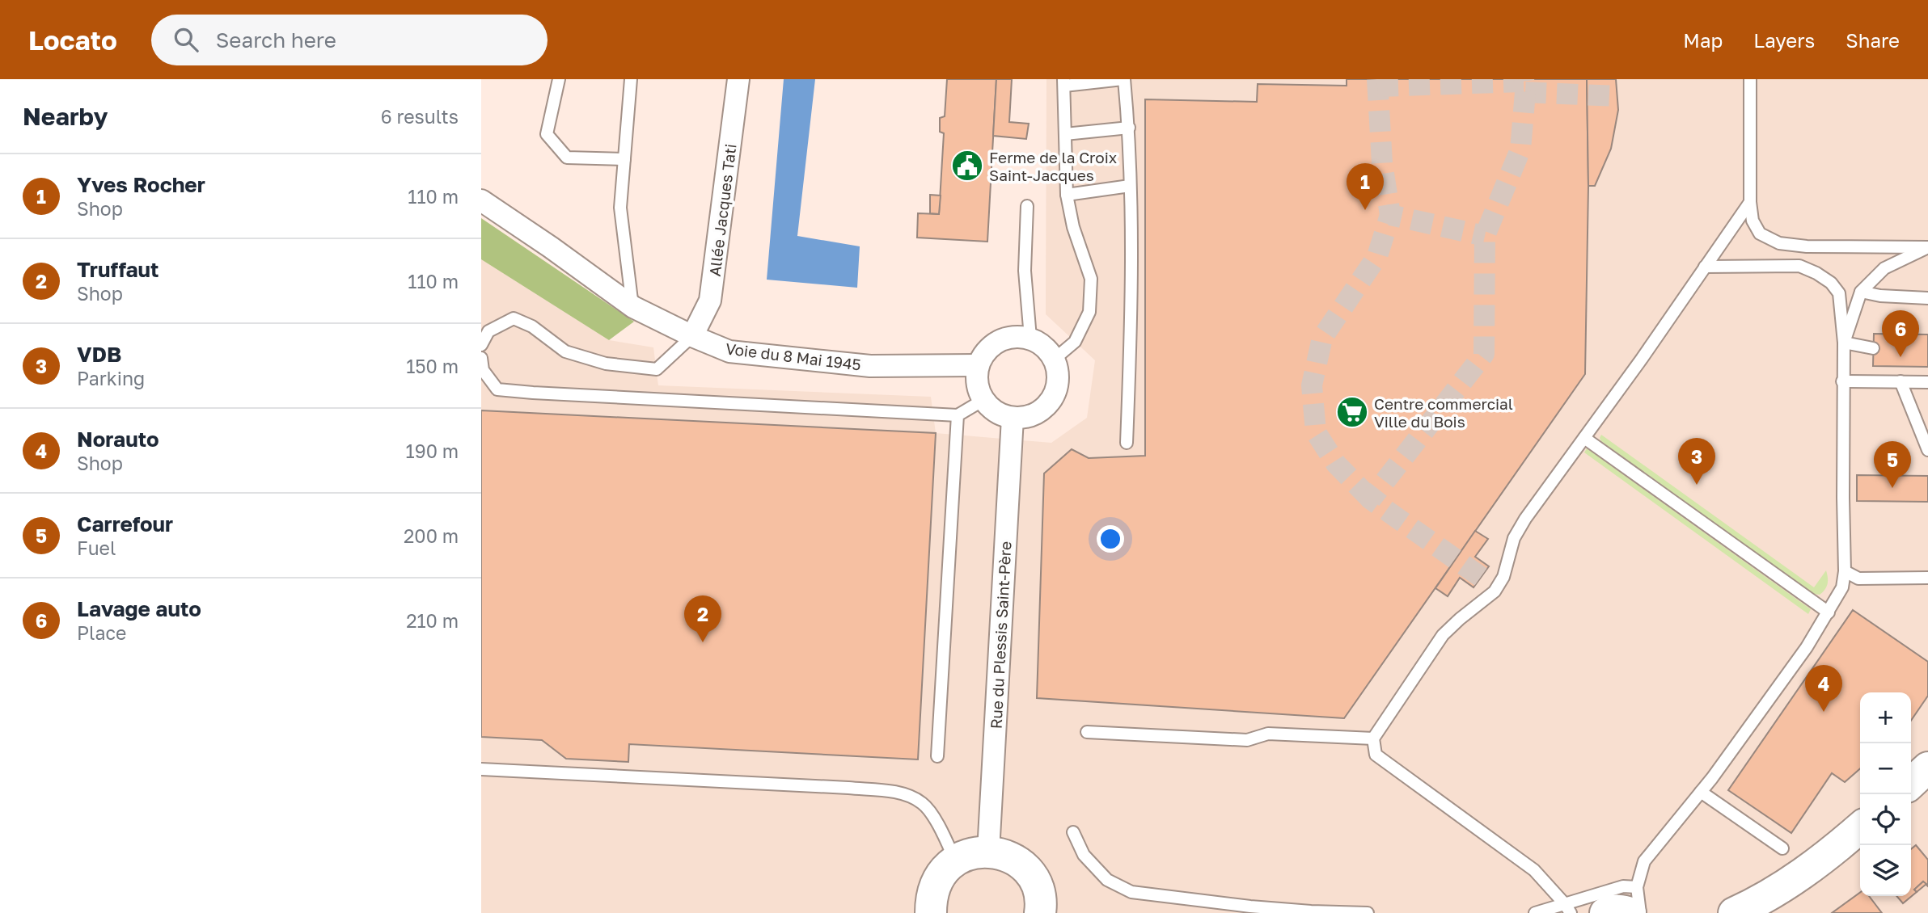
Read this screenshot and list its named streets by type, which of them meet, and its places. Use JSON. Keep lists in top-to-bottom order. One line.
{"streets":{"street":["Allée Jacques Tati","Voie du 8 Mai 1945","Rue du Plessis Saint-Père"]},"crossings":[["Allée Jacques Tati","Voie du 8 Mai 1945"],["Voie du 8 Mai 1945","Rue du Plessis Saint-Père"]],"places":{"public building":["Ferme de la Croix Saint-Jacques"],"supermarket":["Centre commercial Ville du Bois"]},"page":{"header":"Locato","search":"Search here","nav":["Map","Layers","Share"],"heading":["Nearby","6 results"],"list":[{"mark":"1","name":"Yves Rocher","note":"Shop","value":"110 m"},{"mark":"2","name":"Truffaut","note":"Shop","value":"110 m"},{"mark":"3","name":"VDB","note":"Parking","value":"150 m"},{"mark":"4","name":"Norauto","note":"Shop","value":"190 m"},{"mark":"5","name":"Carrefour","note":"Fuel","value":"200 m"},{"mark":"6","name":"Lavage auto","note":"Place","value":"210 m"}],"pins":["1","6","3","5","2","4"],"map_buttons":["+","−"]}}
